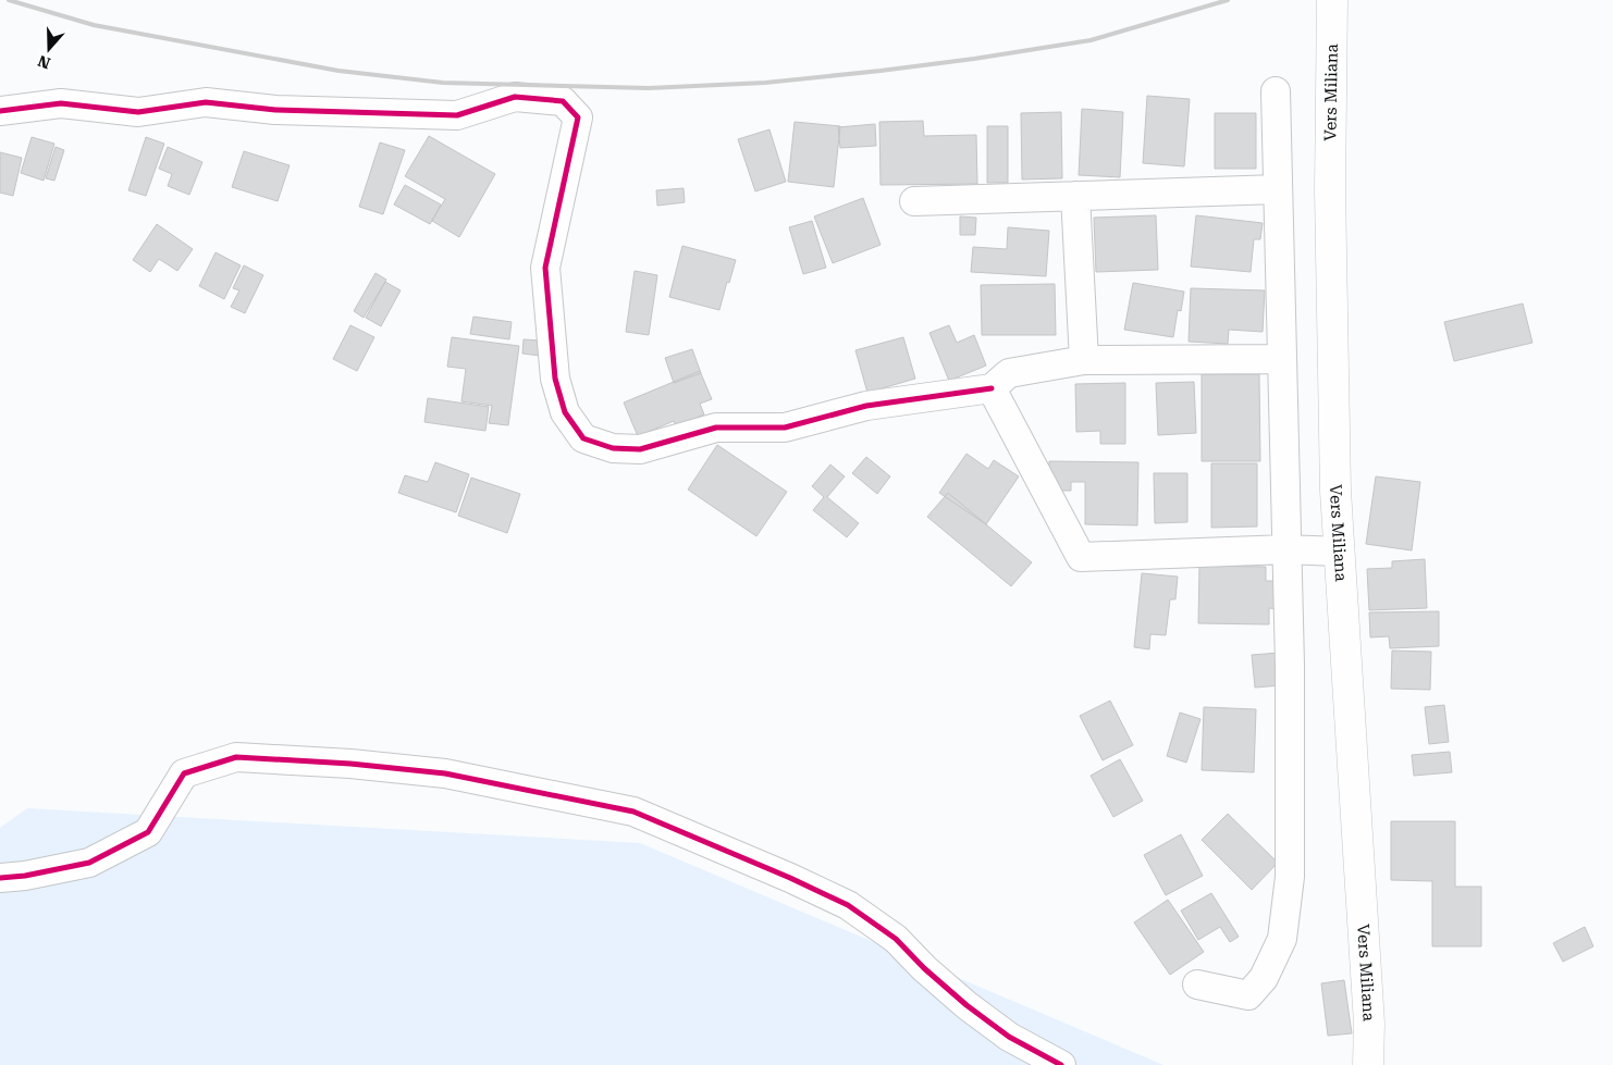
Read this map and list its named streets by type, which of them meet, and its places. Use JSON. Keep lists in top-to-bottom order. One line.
{"streets":{"main road":["Vers Miliana"]},"north":"bottom"}
